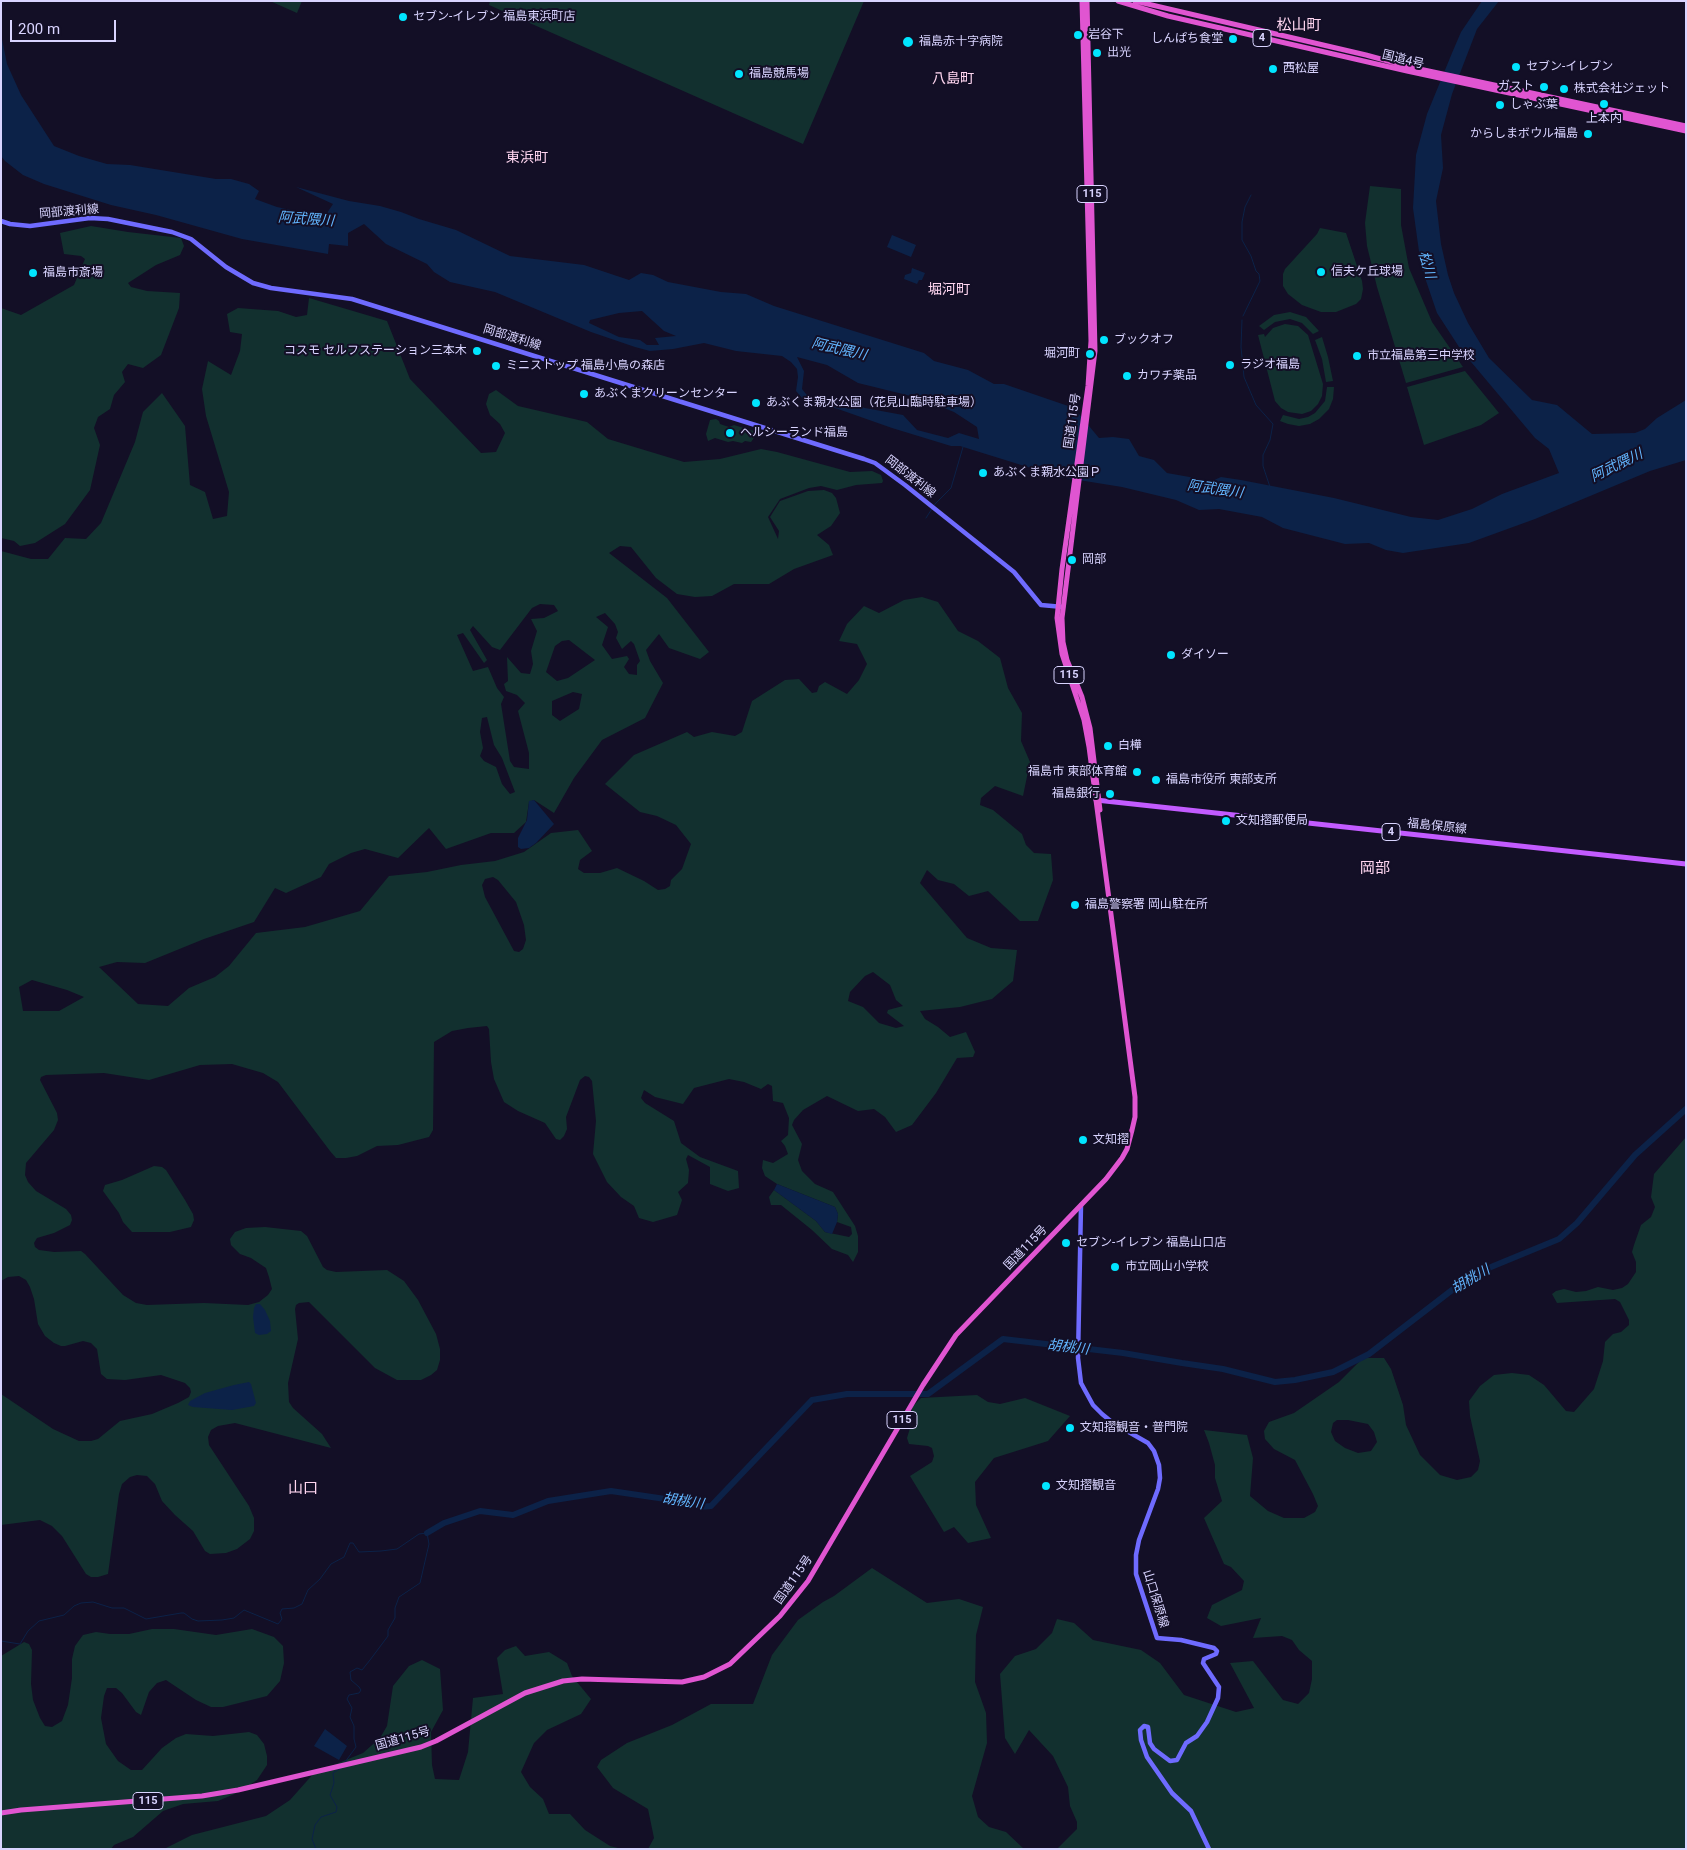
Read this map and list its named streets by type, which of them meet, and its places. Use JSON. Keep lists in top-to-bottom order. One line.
{"streets":{"highway":["4","国道4号","115","国道115号"],"main road":["岡部渡利線","福島保原線","山口保原線"]},"crossings":[["岡部渡利線","国道115号"],["国道115号","福島保原線"],["国道115号","山口保原線"]],"districts":["松山町","八島町","東浜町","堀河町","岡部","山口"],"water":["阿武隈川","松川","胡桃川"],"places":["セブン-イレブン 福島東浜町店","岩谷下","しんぱち食堂","福島赤十字病院","出光","セブン-イレブン","西松屋","福島競馬場","ガスト","株式会社ジェット","上本内","しゃぶ葉","からしまボウル福島","信夫ケ丘球場","福島市斎場","ブックオフ","コスモ セルフステーション三本木","堀河町","市立福島第三中学校","ラジオ福島","ミニストップ 福島小鳥の森店","カワチ薬品","あぶくまクリーンセンター","あぶくま親水公園（花見山臨時駐車場）","ヘルシーランド福島","あぶくま親水公園Ｐ","岡部","ダイソー","白樺","福島市 東部体育館","福島市役所 東部支所","福島銀行","文知摺郵便局","福島警察署 岡山駐在所","文知摺","セブン-イレブン 福島山口店","市立岡山小学校","文知摺観音・普門院","文知摺観音"],"scale_bar":"200 m"}
